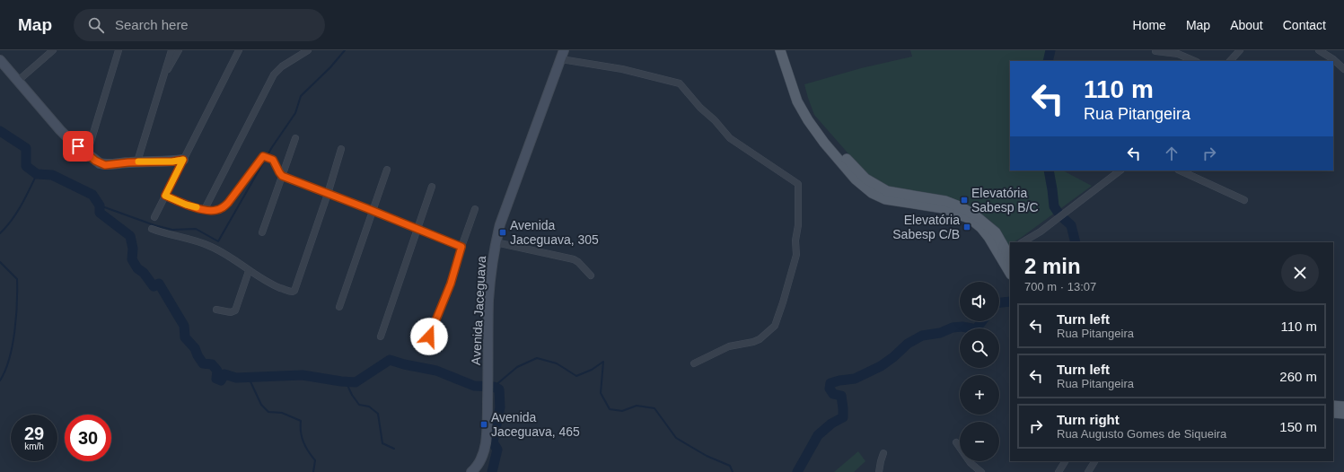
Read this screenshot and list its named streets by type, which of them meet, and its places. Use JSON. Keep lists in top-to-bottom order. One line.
{"streets":{"main road":["Avenida Jaceguava"]},"places":{"transit":["Elevatória Sabesp B/C","Elevatória Sabesp C/B","Avenida Jaceguava, 305","Avenida Jaceguava, 465"]},"page":{"header":"Map","search":"Search here","nav":["Home","Map","About","Contact"],"turn":["110 m","Rua Pitangeira"],"heading":["2 min","700 m · 13:07"],"map_buttons":["+","−"],"list":[{"name":"Turn left","note":"Rua Pitangeira","value":"110 m"},{"name":"Turn left","note":"Rua Pitangeira","value":"260 m"},{"name":"Turn right","note":"Rua Augusto Gomes de Siqueira","value":"150 m"}],"speed":"29 km/h","limit":"30"}}
